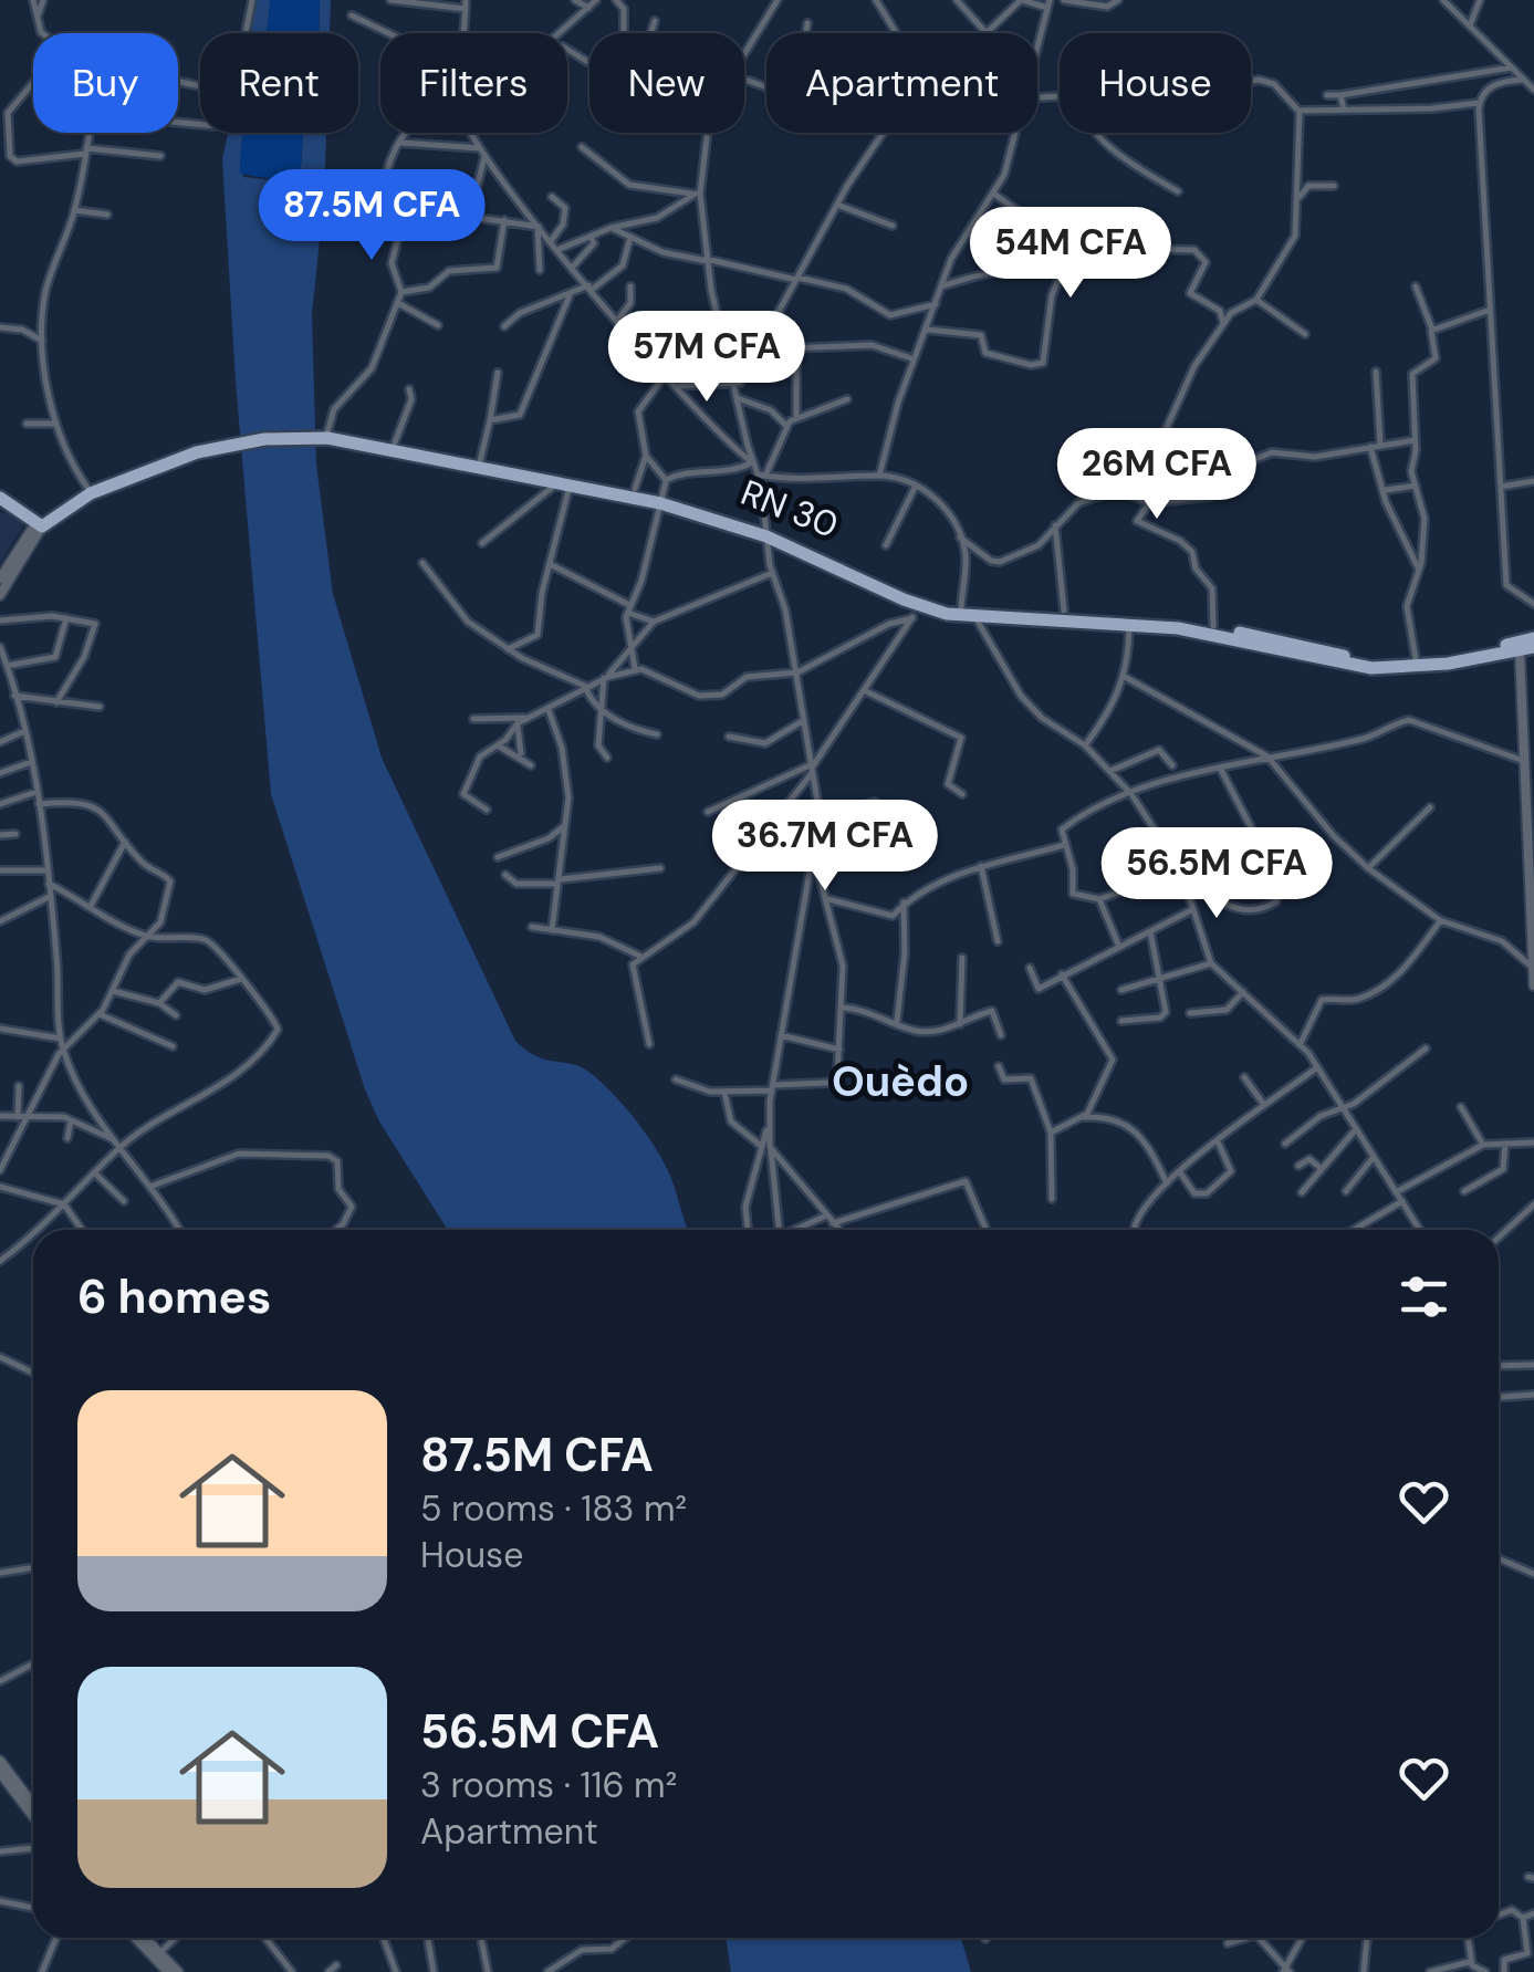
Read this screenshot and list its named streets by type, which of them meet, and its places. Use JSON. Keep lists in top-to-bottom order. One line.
{"streets":{"main road":["RN 30"]},"districts":["Ouèdo"],"page":{"chip":["Buy","Rent","Filters","New","Apartment","House"],"price":["87.5M CFA","54M CFA","57M CFA","26M CFA","36.7M CFA","56.5M CFA"],"heading":"6 homes","list":[{"name":"87.5M CFA","note":"5 rooms · 183 m² · House"},{"name":"56.5M CFA","note":"3 rooms · 116 m² · Apartment"}]}}
